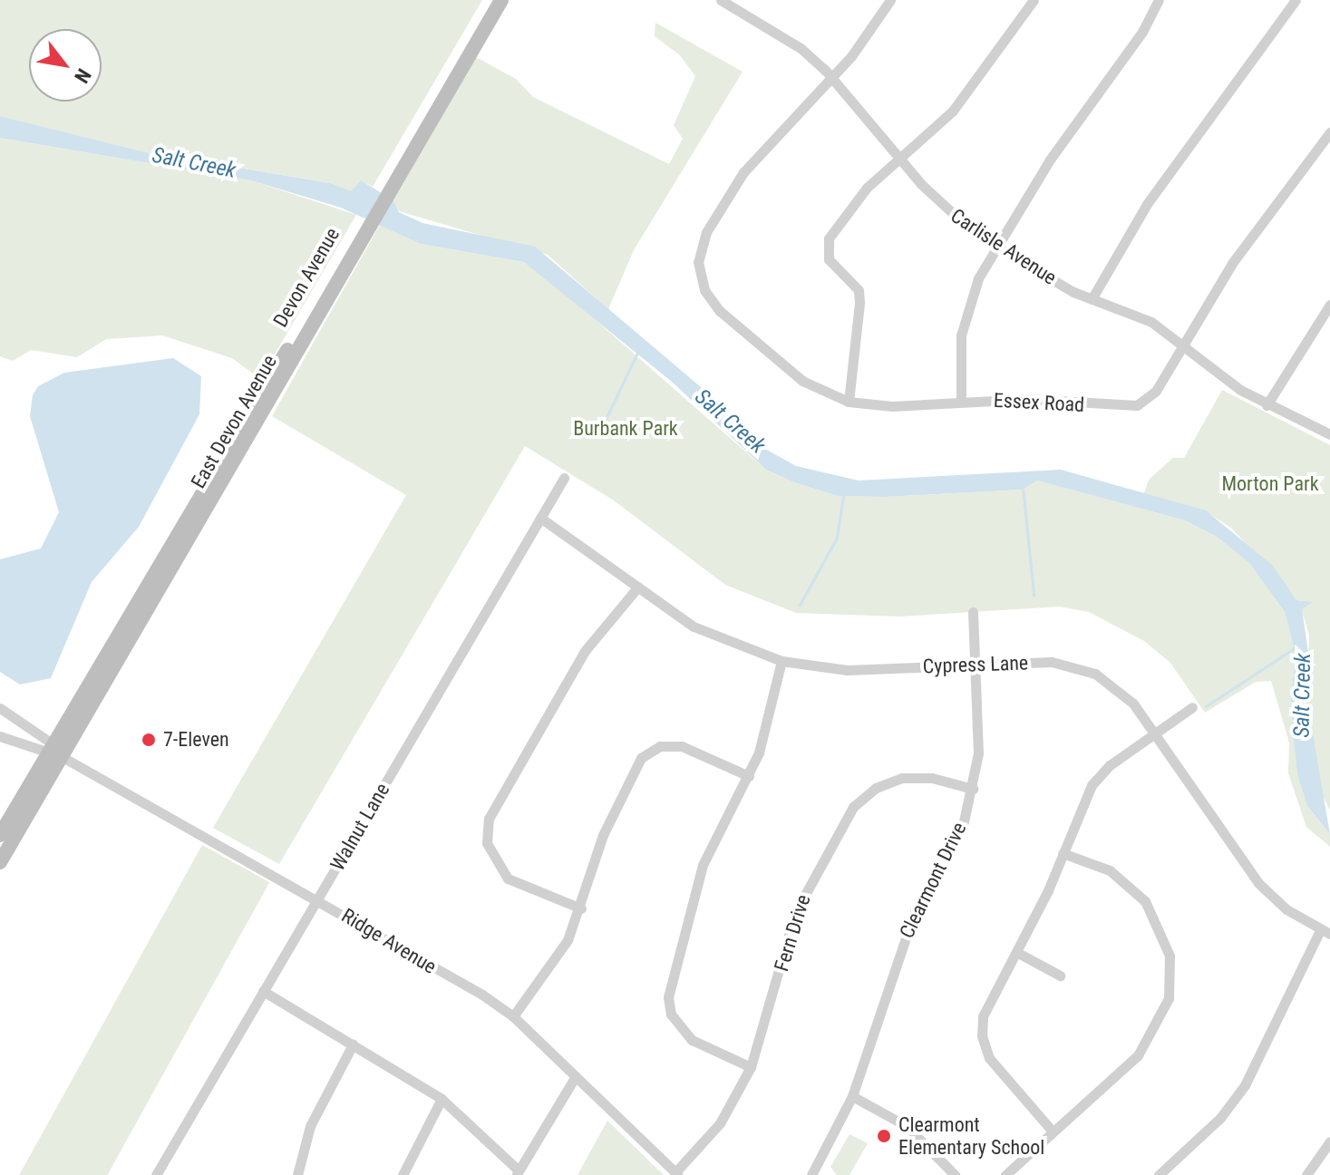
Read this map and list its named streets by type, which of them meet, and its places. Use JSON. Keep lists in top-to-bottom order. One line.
{"streets":{"main road":["Devon Avenue","East Devon Avenue"],"street":["Carlisle Avenue","Essex Road","Cypress Lane","Walnut Lane","Clearmont Drive","Fern Drive","Ridge Avenue"]},"crossings":[["Carlisle Avenue","Essex Road"],["Devon Avenue","East Devon Avenue"],["East Devon Avenue","Ridge Avenue"],["Cypress Lane","Walnut Lane"],["Cypress Lane","Clearmont Drive"],["Walnut Lane","Ridge Avenue"],["Clearmont Drive","Fern Drive"],["Fern Drive","Ridge Avenue"]],"water":["Salt Creek"],"parks":["Burbank Park","Morton Park"],"places":["7-Eleven","Clearmont Elementary School"],"north":"bottom right"}
